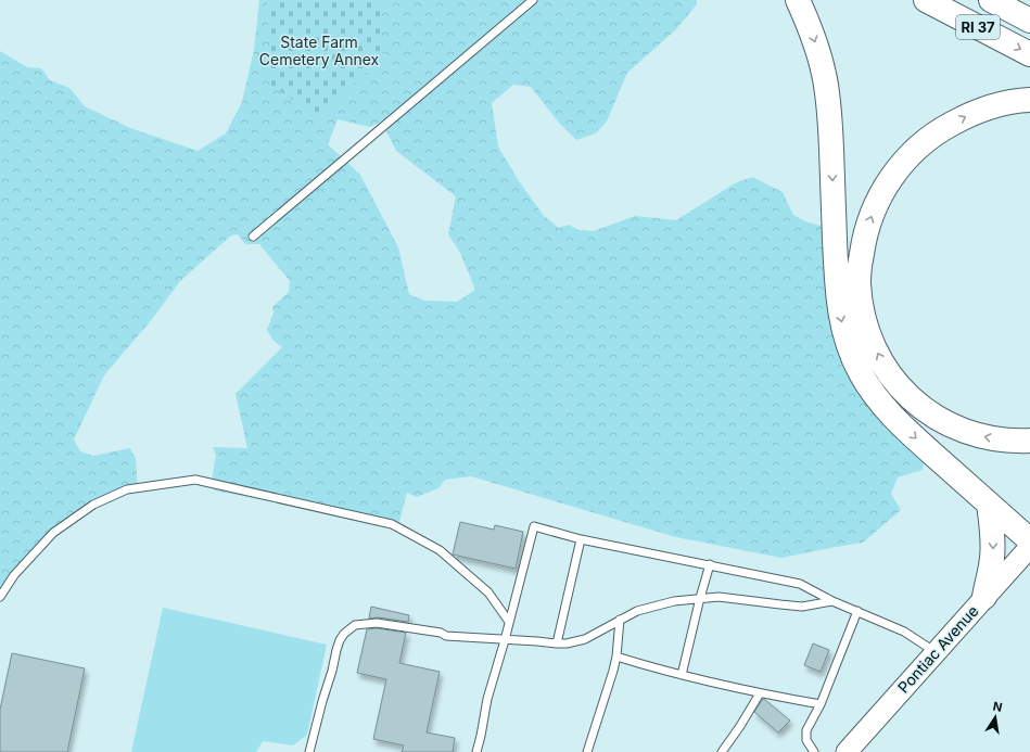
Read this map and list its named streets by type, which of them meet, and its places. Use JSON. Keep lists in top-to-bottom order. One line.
{"streets":{"highway":["RI 37"],"main road":["Pontiac Avenue"]},"parks":["State Farm Cemetery Annex"],"north":"top"}
